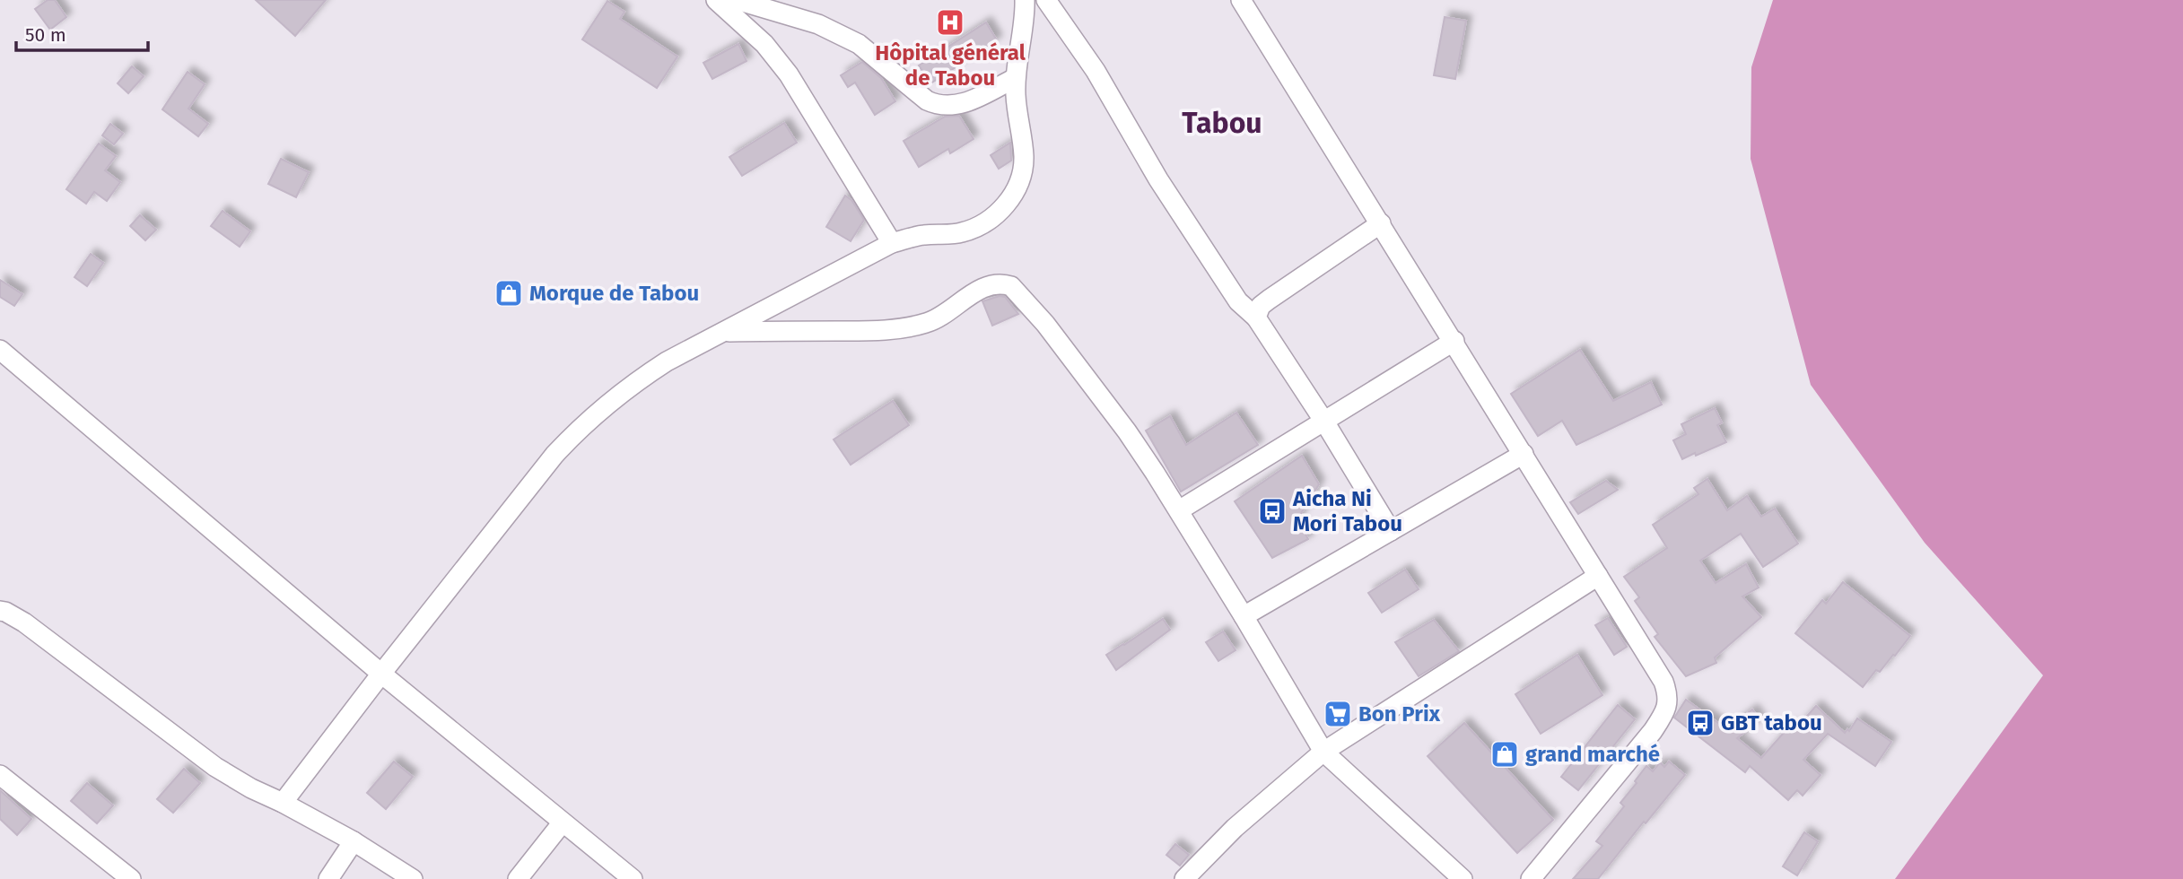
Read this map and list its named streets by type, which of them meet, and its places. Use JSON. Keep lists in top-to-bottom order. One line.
{"districts":["Tabou"],"places":{"hospital":["Hôpital général de Tabou"],"shop":["Morque de Tabou","grand marché"],"bus stop":["Aicha Ni Mori Tabou","GBT tabou"],"supermarket":["Bon Prix"]},"scale_bar":"50 m"}
